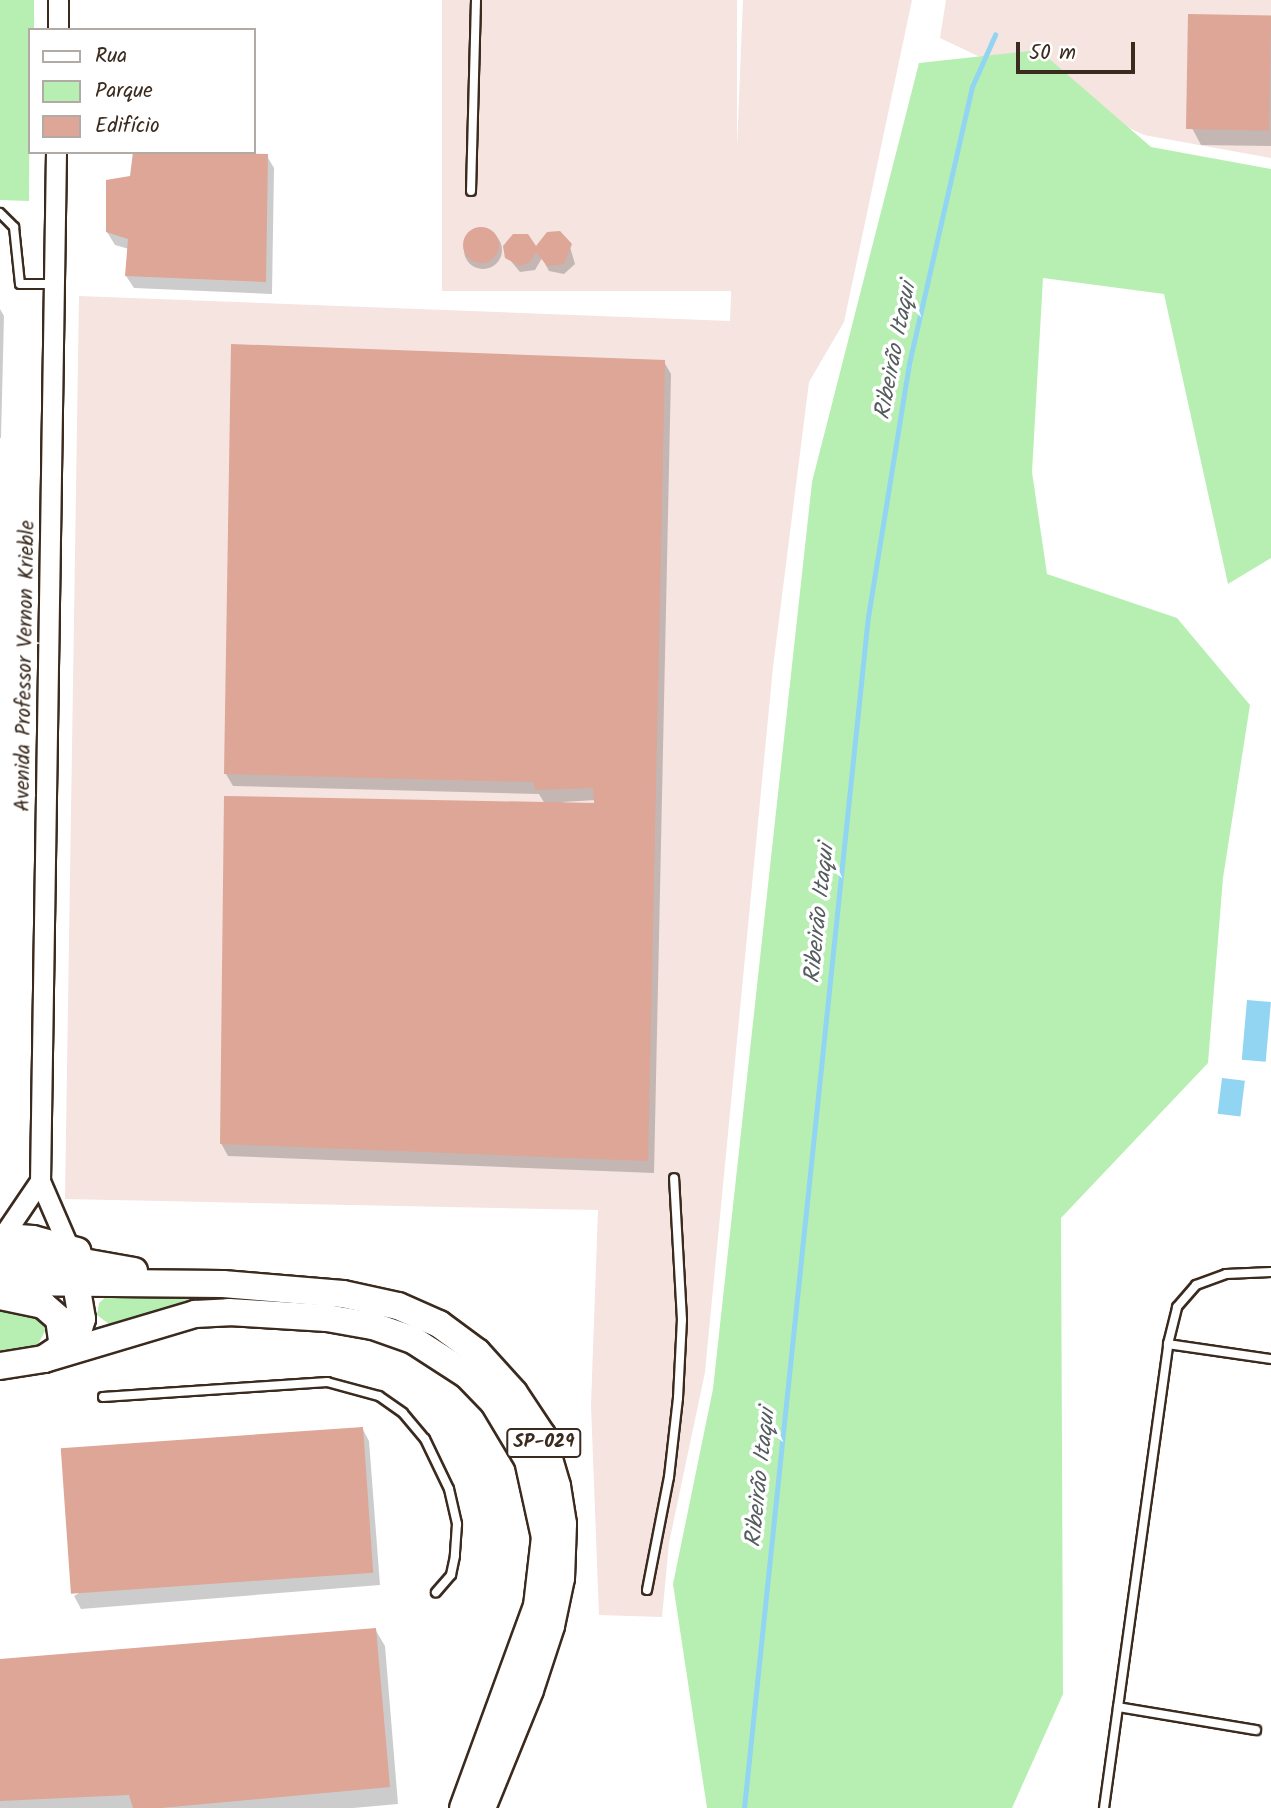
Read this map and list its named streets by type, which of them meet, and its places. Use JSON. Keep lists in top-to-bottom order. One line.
{"streets":{"highway":["SP-029"],"street":["Avenida Professor Vernon Krieble"]},"crossings":[["Avenida Professor Vernon Krieble","SP-029"]],"water":["Ribeirão Itaqui"],"legend":["Rua","Parque","Edifício"],"scale_bar":"50 m"}
